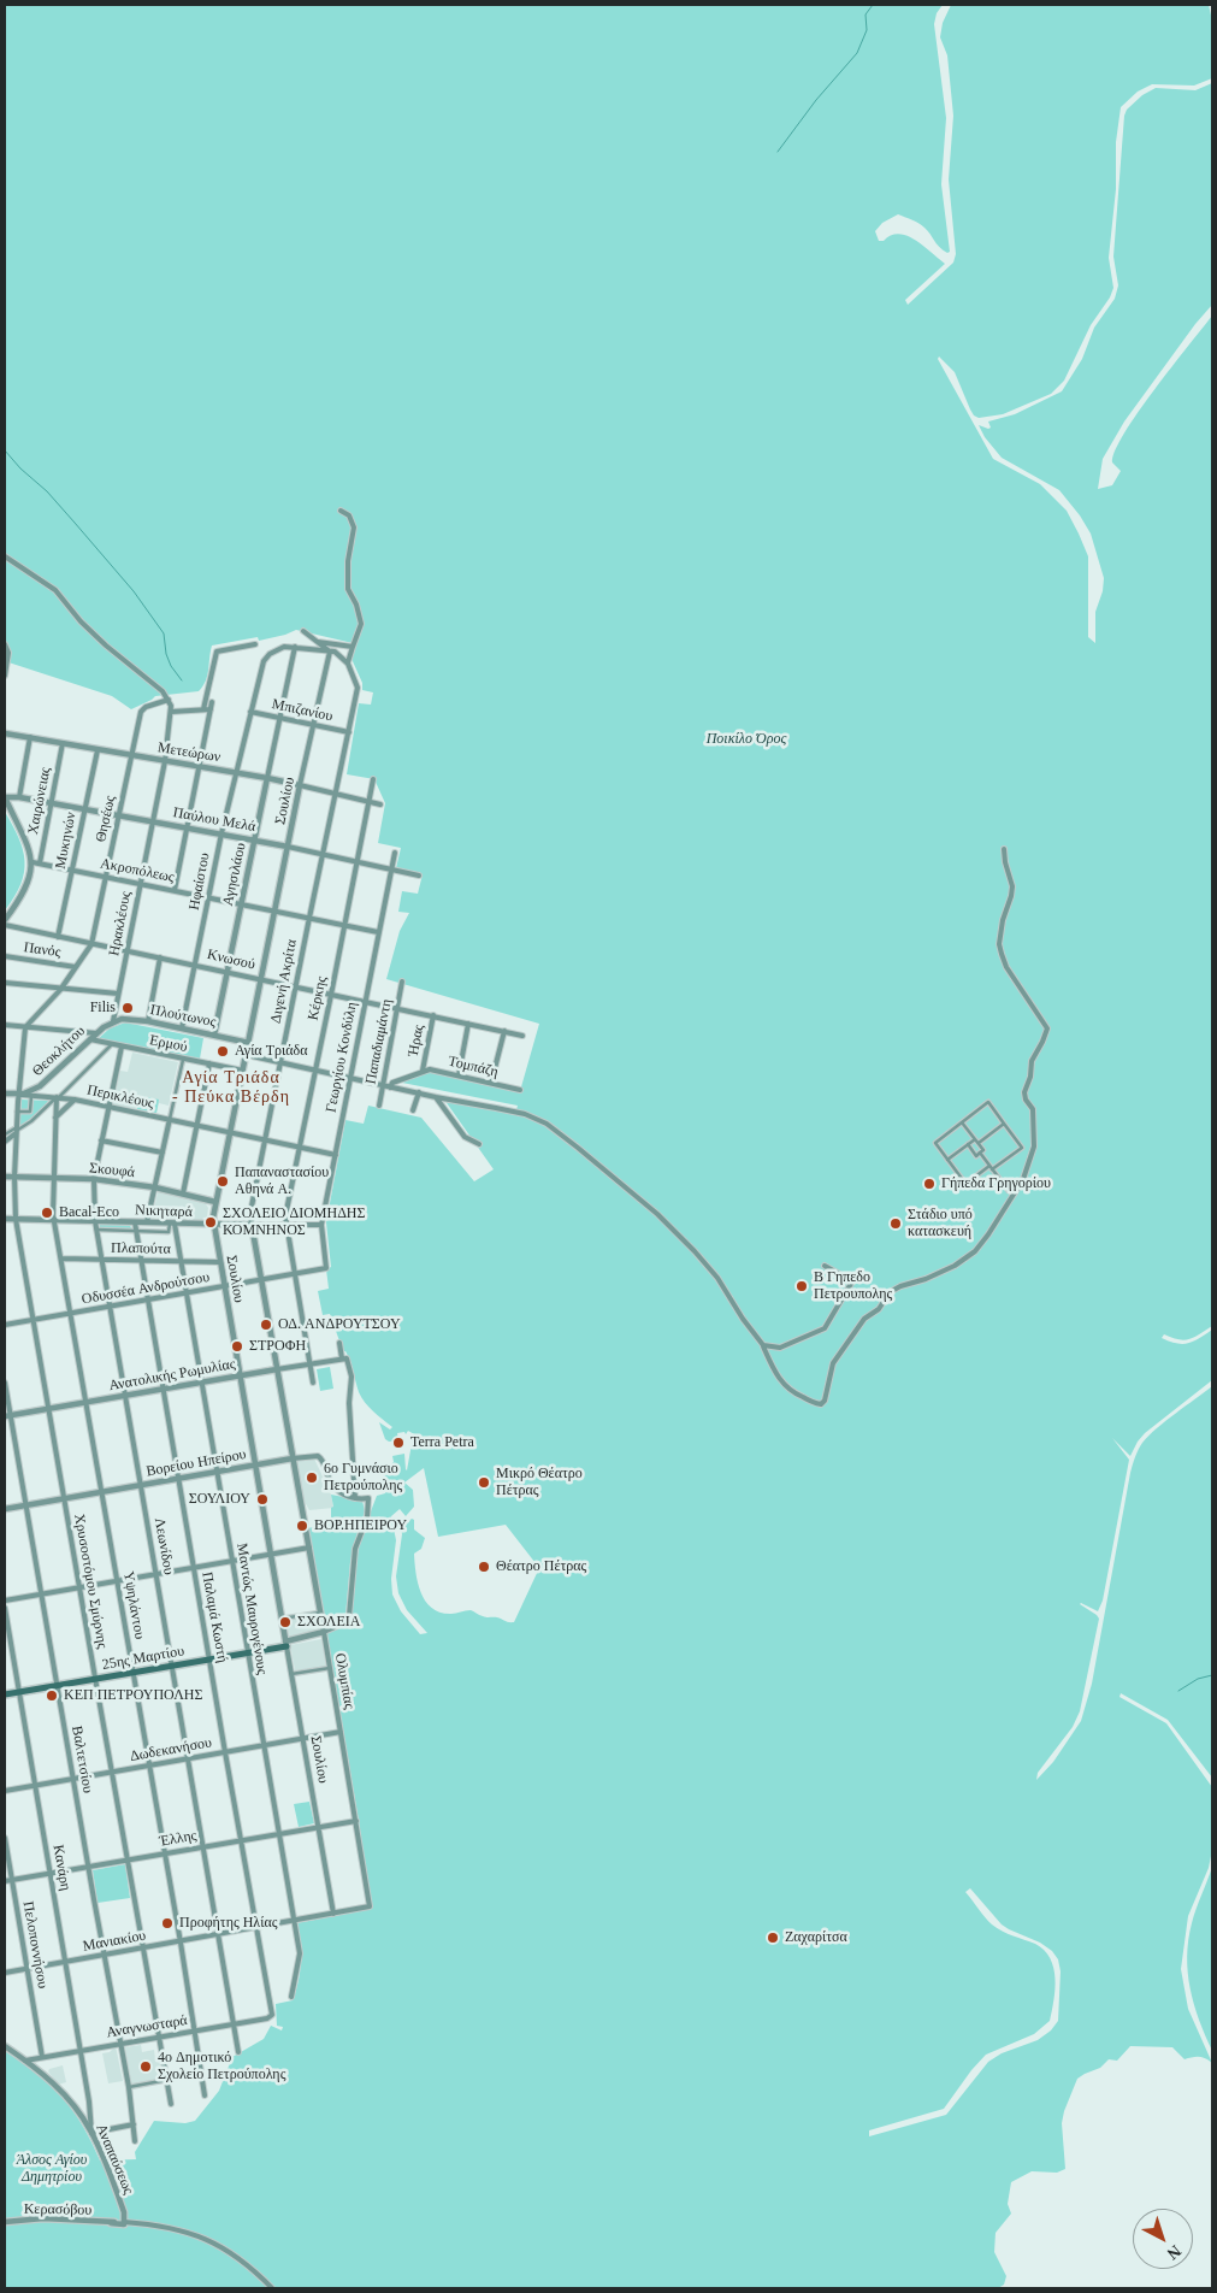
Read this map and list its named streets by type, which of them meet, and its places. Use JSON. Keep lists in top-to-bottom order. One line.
{"streets":{"main road":["25ης Μαρτίου"],"street":["Μπιζανίου","Μετεώρων","Χαιρώνειας","Σουλίου","Θησέως","Παύλου Μελά","Μυκηνών","Ακροπόλεως","Αγησιλάου","Ηφαίστου","Ηρακλέους","Πανός","Κνωσού","Διγενή Ακρίτα","Κέρκης","Πλούτωνος","Ήρας","Παπαδιαμάντη","Ερμού","Θεοκλήτου","Γεωργίου Κονδύλη","Τομπάζη","Περικλέους","Σκουφά","Νικηταρά","Πλαπούτα","Οδυσσέα Ανδρούτσου","Ανατολικής Ρωμυλίας","Βορείου Ηπείρου","Λεωνίδου","Χρυσοστόμου Σμύρνης","Υψηλάντου","Μαντώς Μαυρογένους","Παλαμά Κωστή","Ολυμπίας","Δωδεκανήσου","Βαλτετσίου","Έλλης","Κανάρη","Μανιακίου","Πελοποννήσου","Αναγνωσταρά","Αναπαύσεως","Κερασόβου"]},"crossings":[["Μπιζανίου","Σουλίου"],["Μπιζανίου","Αγησιλάου"],["Μπιζανίου","Ηφαίστου"],["Μπιζανίου","Διγενή Ακρίτα"],["Μετεώρων","Χαιρώνειας"],["Μετεώρων","Σουλίου"],["Μετεώρων","Θησέως"],["Μετεώρων","Μυκηνών"],["Μετεώρων","Αγησιλάου"],["Μετεώρων","Ηφαίστου"],["Μετεώρων","Ηρακλέους"],["Μετεώρων","Διγενή Ακρίτα"],["Μετεώρων","Κέρκης"],["Χαιρώνειας","Παύλου Μελά"],["Χαιρώνειας","Ακροπόλεως"],["Σουλίου","Παύλου Μελά"],["Σουλίου","Ακροπόλεως"],["Σουλίου","Κνωσού"],["Σουλίου","Πλούτωνος"],["Σουλίου","Ερμού"],["Σουλίου","Περικλέους"],["Σουλίου","Σκουφά"],["Σουλίου","Νικηταρά"],["Σουλίου","Πλαπούτα"],["Σουλίου","Οδυσσέα Ανδρούτσου"],["Σουλίου","Ανατολικής Ρωμυλίας"],["Σουλίου","Βορείου Ηπείρου"],["Σουλίου","25ης Μαρτίου"],["Σουλίου","Δωδεκανήσου"],["Σουλίου","Έλλης"],["Σουλίου","Μανιακίου"],["Θησέως","Παύλου Μελά"],["Θησέως","Ακροπόλεως"],["Θησέως","Ηρακλέους"],["Θησέως","Πανός"],["Θησέως","Κνωσού"],["Θησέως","Χρυσοστόμου Σμύρνης"],["Παύλου Μελά","Μυκηνών"],["Παύλου Μελά","Αγησιλάου"],["Παύλου Μελά","Ηφαίστου"],["Παύλου Μελά","Ηρακλέους"],["Παύλου Μελά","Διγενή Ακρίτα"],["Παύλου Μελά","Κέρκης"],["Παύλου Μελά","Γεωργίου Κονδύλη"],["Μυκηνών","Ακροπόλεως"],["Μυκηνών","Κνωσού"],["Ακροπόλεως","Αγησιλάου"],["Ακροπόλεως","Ηφαίστου"],["Ακροπόλεως","Ηρακλέους"],["Ακροπόλεως","Διγενή Ακρίτα"],["Ακροπόλεως","Κέρκης"],["Ακροπόλεως","Γεωργίου Κονδύλη"],["Αγησιλάου","Ηφαίστου"],["Αγησιλάου","Κνωσού"],["Αγησιλάου","Πλούτωνος"],["Ηφαίστου","Κνωσού"],["Ηφαίστου","Πλούτωνος"],["Ηρακλέους","Κνωσού"],["Ηρακλέους","Πλούτωνος"],["Ηρακλέους","Θεοκλήτου"],["Κνωσού","Διγενή Ακρίτα"],["Κνωσού","Κέρκης"],["Κνωσού","Ήρας"],["Κνωσού","Παπαδιαμάντη"],["Κνωσού","Γεωργίου Κονδύλη"],["Διγενή Ακρίτα","Περικλέους"],["Διγενή Ακρίτα","Νικηταρά"],["Διγενή Ακρίτα","Οδυσσέα Ανδρούτσου"],["Διγενή Ακρίτα","Ανατολικής Ρωμυλίας"],["Διγενή Ακρίτα","Βορείου Ηπείρου"],["Διγενή Ακρίτα","Ολυμπίας"],["Κέρκης","Περικλέους"],["Κέρκης","Νικηταρά"],["Κέρκης","Οδυσσέα Ανδρούτσου"],["Κέρκης","Ανατολικής Ρωμυλίας"],["Πλούτωνος","Θεοκλήτου"],["Ήρας","Τομπάζη"],["Ερμού","Θεοκλήτου"],["Ερμού","Λεωνίδου"],["Θεοκλήτου","Περικλέους"],["Θεοκλήτου","Χρυσοστόμου Σμύρνης"],["Γεωργίου Κονδύλη","Περικλέους"],["Γεωργίου Κονδύλη","Νικηταρά"],["Γεωργίου Κονδύλη","Οδυσσέα Ανδρούτσου"],["Περικλέους","Λεωνίδου"],["Περικλέους","Χρυσοστόμου Σμύρνης"],["Περικλέους","Υψηλάντου"],["Σκουφά","Λεωνίδου"],["Σκουφά","Χρυσοστόμου Σμύρνης"],["Σκουφά","Υψηλάντου"],["Νικηταρά","Λεωνίδου"],["Νικηταρά","Χρυσοστόμου Σμύρνης"],["Νικηταρά","Υψηλάντου"],["Νικηταρά","Μαντώς Μαυρογένους"],["Νικηταρά","Παλαμά Κωστή"],["Πλαπούτα","Λεωνίδου"],["Πλαπούτα","Υψηλάντου"],["Πλαπούτα","Μαντώς Μαυρογένους"],["Πλαπούτα","Παλαμά Κωστή"],["Οδυσσέα Ανδρούτσου","Λεωνίδου"],["Οδυσσέα Ανδρούτσου","Χρυσοστόμου Σμύρνης"],["Οδυσσέα Ανδρούτσου","Υψηλάντου"],["Οδυσσέα Ανδρούτσου","Μαντώς Μαυρογένους"],["Οδυσσέα Ανδρούτσου","Παλαμά Κωστή"],["Ανατολικής Ρωμυλίας","Λεωνίδου"],["Ανατολικής Ρωμυλίας","Χρυσοστόμου Σμύρνης"],["Ανατολικής Ρωμυλίας","Υψηλάντου"],["Ανατολικής Ρωμυλίας","Μαντώς Μαυρογένους"],["Ανατολικής Ρωμυλίας","Παλαμά Κωστή"],["Ανατολικής Ρωμυλίας","Βαλτετσίου"],["Βορείου Ηπείρου","Λεωνίδου"],["Βορείου Ηπείρου","Χρυσοστόμου Σμύρνης"],["Βορείου Ηπείρου","Υψηλάντου"],["Βορείου Ηπείρου","Μαντώς Μαυρογένους"],["Βορείου Ηπείρου","Παλαμά Κωστή"],["Βορείου Ηπείρου","Ολυμπίας"],["Βορείου Ηπείρου","Βαλτετσίου"],["Λεωνίδου","25ης Μαρτίου"],["Λεωνίδου","Δωδεκανήσου"],["Λεωνίδου","Έλλης"],["Λεωνίδου","Μανιακίου"],["Λεωνίδου","Αναγνωσταρά"],["Χρυσοστόμου Σμύρνης","25ης Μαρτίου"],["Χρυσοστόμου Σμύρνης","Δωδεκανήσου"],["Χρυσοστόμου Σμύρνης","Έλλης"],["Χρυσοστόμου Σμύρνης","Μανιακίου"],["Χρυσοστόμου Σμύρνης","Αναγνωσταρά"],["Υψηλάντου","25ης Μαρτίου"],["Υψηλάντου","Δωδεκανήσου"],["Υψηλάντου","Έλλης"],["Υψηλάντου","Μανιακίου"],["Υψηλάντου","Αναγνωσταρά"],["Μαντώς Μαυρογένους","25ης Μαρτίου"],["Μαντώς Μαυρογένους","Δωδεκανήσου"],["Μαντώς Μαυρογένους","Έλλης"],["Μαντώς Μαυρογένους","Μανιακίου"],["Παλαμά Κωστή","25ης Μαρτίου"],["Παλαμά Κωστή","Δωδεκανήσου"],["Παλαμά Κωστή","Έλλης"],["Παλαμά Κωστή","Μανιακίου"],["Παλαμά Κωστή","Αναγνωσταρά"],["25ης Μαρτίου","Βαλτετσίου"],["25ης Μαρτίου","Κανάρη"],["Ολυμπίας","Δωδεκανήσου"],["Ολυμπίας","Έλλης"],["Ολυμπίας","Μανιακίου"],["Δωδεκανήσου","Βαλτετσίου"],["Δωδεκανήσου","Κανάρη"],["Βαλτετσίου","Έλλης"],["Βαλτετσίου","Μανιακίου"],["Βαλτετσίου","Αναγνωσταρά"],["Έλλης","Κανάρη"],["Έλλης","Πελοποννήσου"],["Κανάρη","Μανιακίου"],["Κανάρη","Αναγνωσταρά"],["Κανάρη","Αναπαύσεως"],["Μανιακίου","Πελοποννήσου"],["Πελοποννήσου","Αναγνωσταρά"],["Αναγνωσταρά","Αναπαύσεως"],["Αναπαύσεως","Κερασόβου"]],"districts":["Αγία Τριάδα - Πεύκα Βέρδη"],"parks":["Ποικίλο Όρος","Άλσος Αγίου Δημητρίου"],"places":["Filis","Αγία Τριάδα","Παπαναστασίου Αθηνά Α.","Γήπεδα Γρηγορίου","Bacal-Eco","ΣΧΟΛΕΙΟ ΔΙΟΜΗΔΗΣ ΚΟΜΝΗΝΟΣ","Στάδιο υπό κατασκευή","Β Γηπεδο Πετρουπολης","ΟΔ. ΑΝΔΡΟΥΤΣΟΥ","ΣΤΡΟΦΗ","Terra Petra","6ο Γυμνάσιο Πετρούπολης","Μικρό Θέατρο Πέτρας","ΣΟΥΛΙΟΥ","ΒΟΡ.ΗΠΕΙΡΟΥ","Θέατρο Πέτρας","ΣΧΟΛΕΙΑ","ΚΕΠ ΠΕΤΡΟΥΠΟΛΗΣ","Προφήτης Ηλίας","Ζαχαρίτσα","4ο Δημοτικό Σχολείο Πετρούπολης"],"north":"bottom right"}
